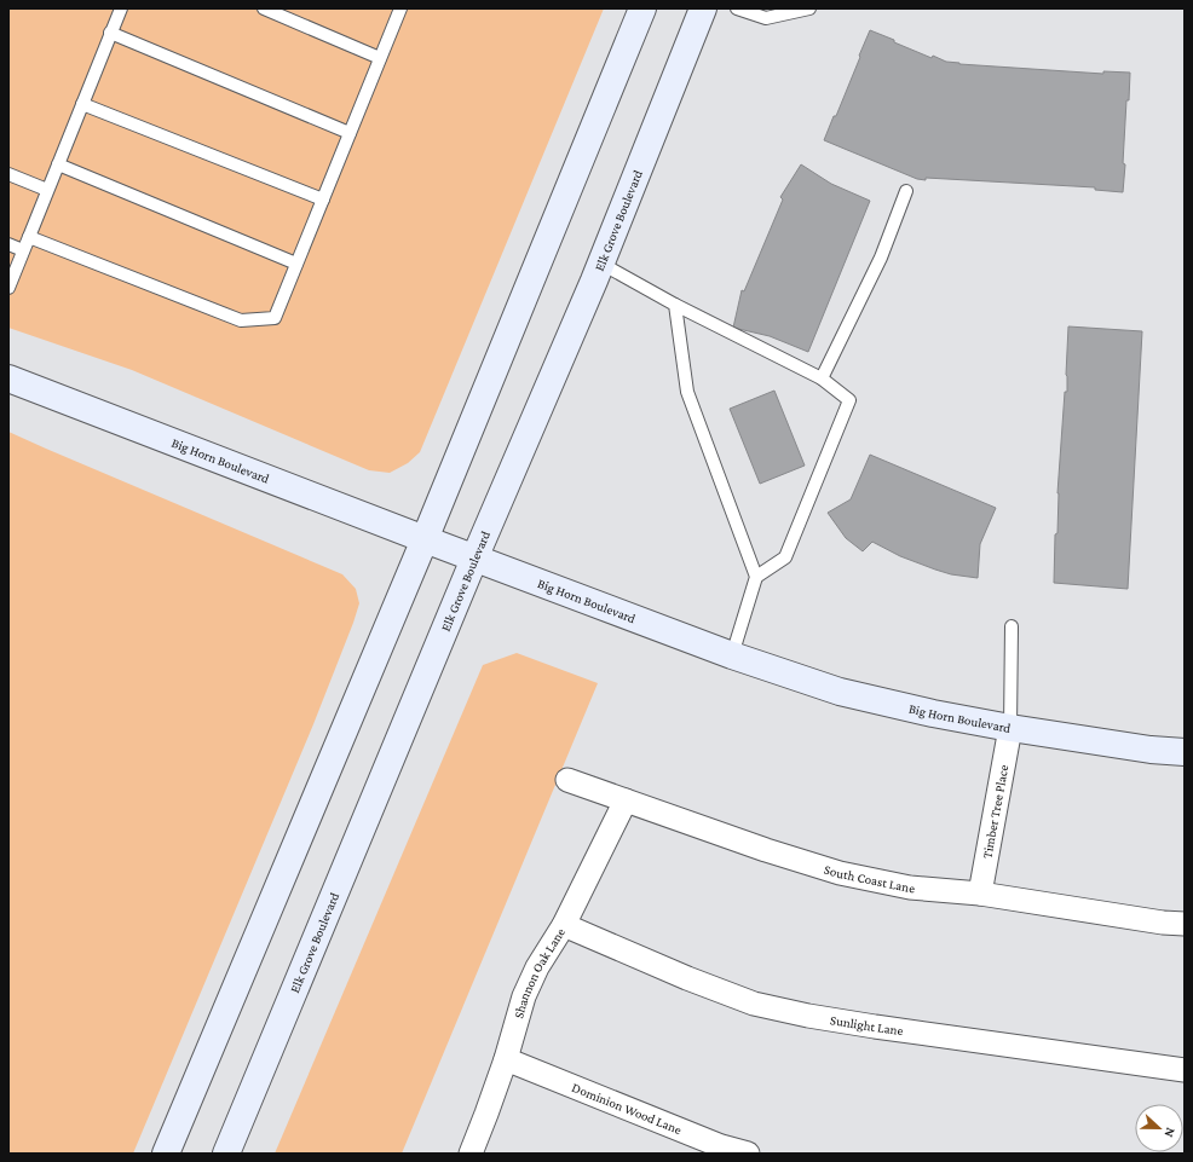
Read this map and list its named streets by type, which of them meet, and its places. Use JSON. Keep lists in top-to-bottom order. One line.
{"streets":{"main road":["Elk Grove Boulevard","Big Horn Boulevard"],"street":["Timber Tree Place","South Coast Lane","Shannon Oak Lane","Sunlight Lane","Dominion Wood Lane"]},"crossings":[["Elk Grove Boulevard","Big Horn Boulevard"],["Big Horn Boulevard","Timber Tree Place"],["Timber Tree Place","South Coast Lane"],["South Coast Lane","Shannon Oak Lane"],["Shannon Oak Lane","Sunlight Lane"],["Shannon Oak Lane","Dominion Wood Lane"]],"north":"right"}
